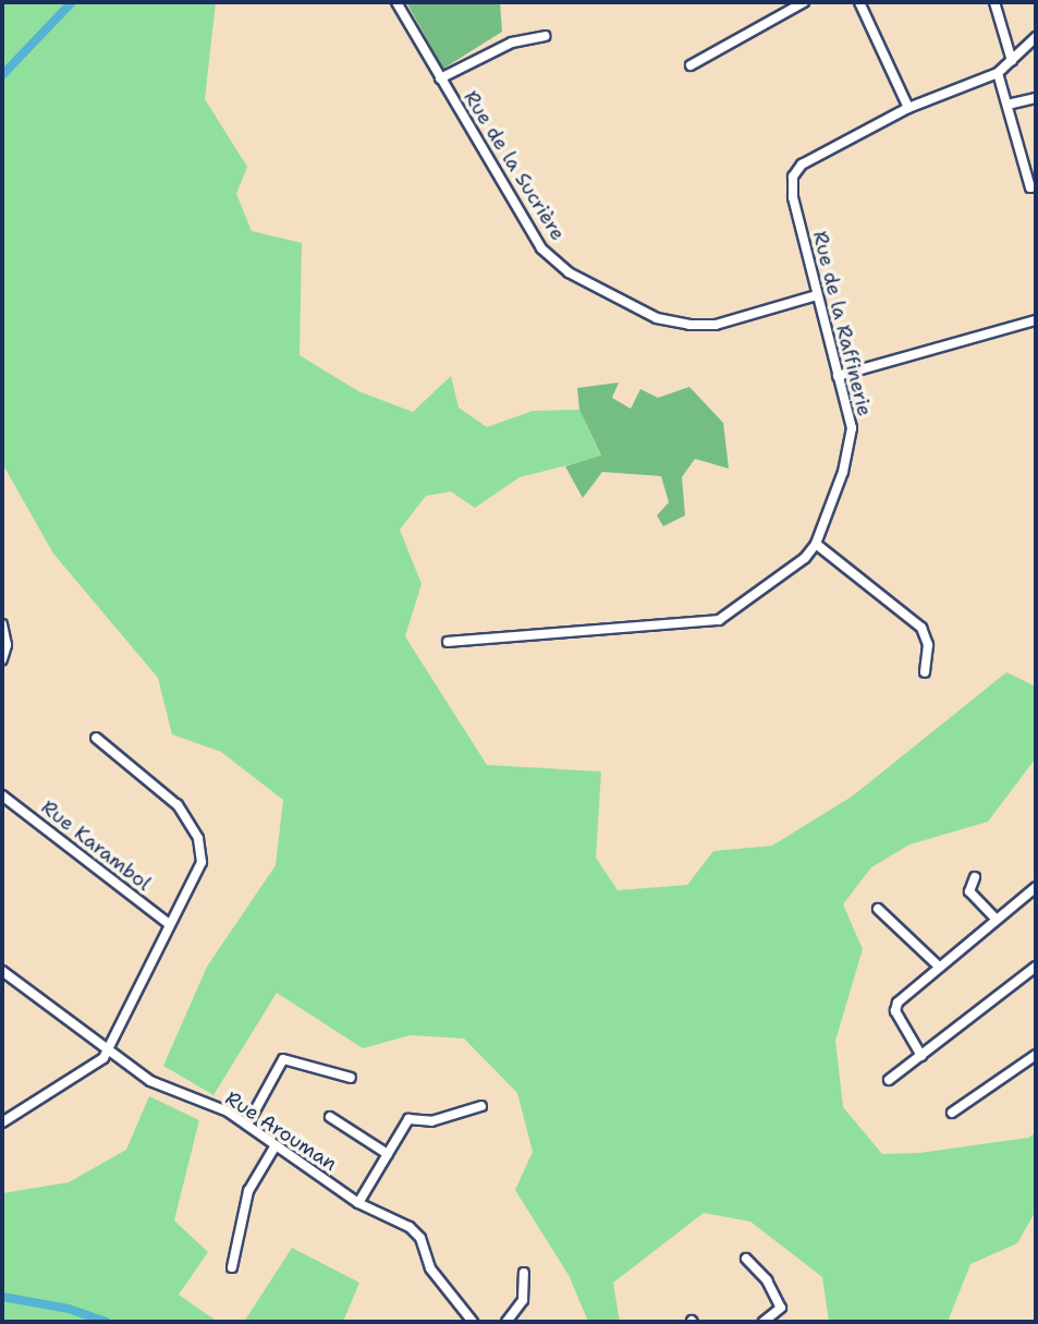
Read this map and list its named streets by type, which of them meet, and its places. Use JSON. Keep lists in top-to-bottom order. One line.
{"streets":{"street":["Rue de la Sucrière","Rue de la Raffinerie","Rue Karambol","Rue Arouman"]},"crossings":[["Rue de la Sucrière","Rue de la Raffinerie"]]}
